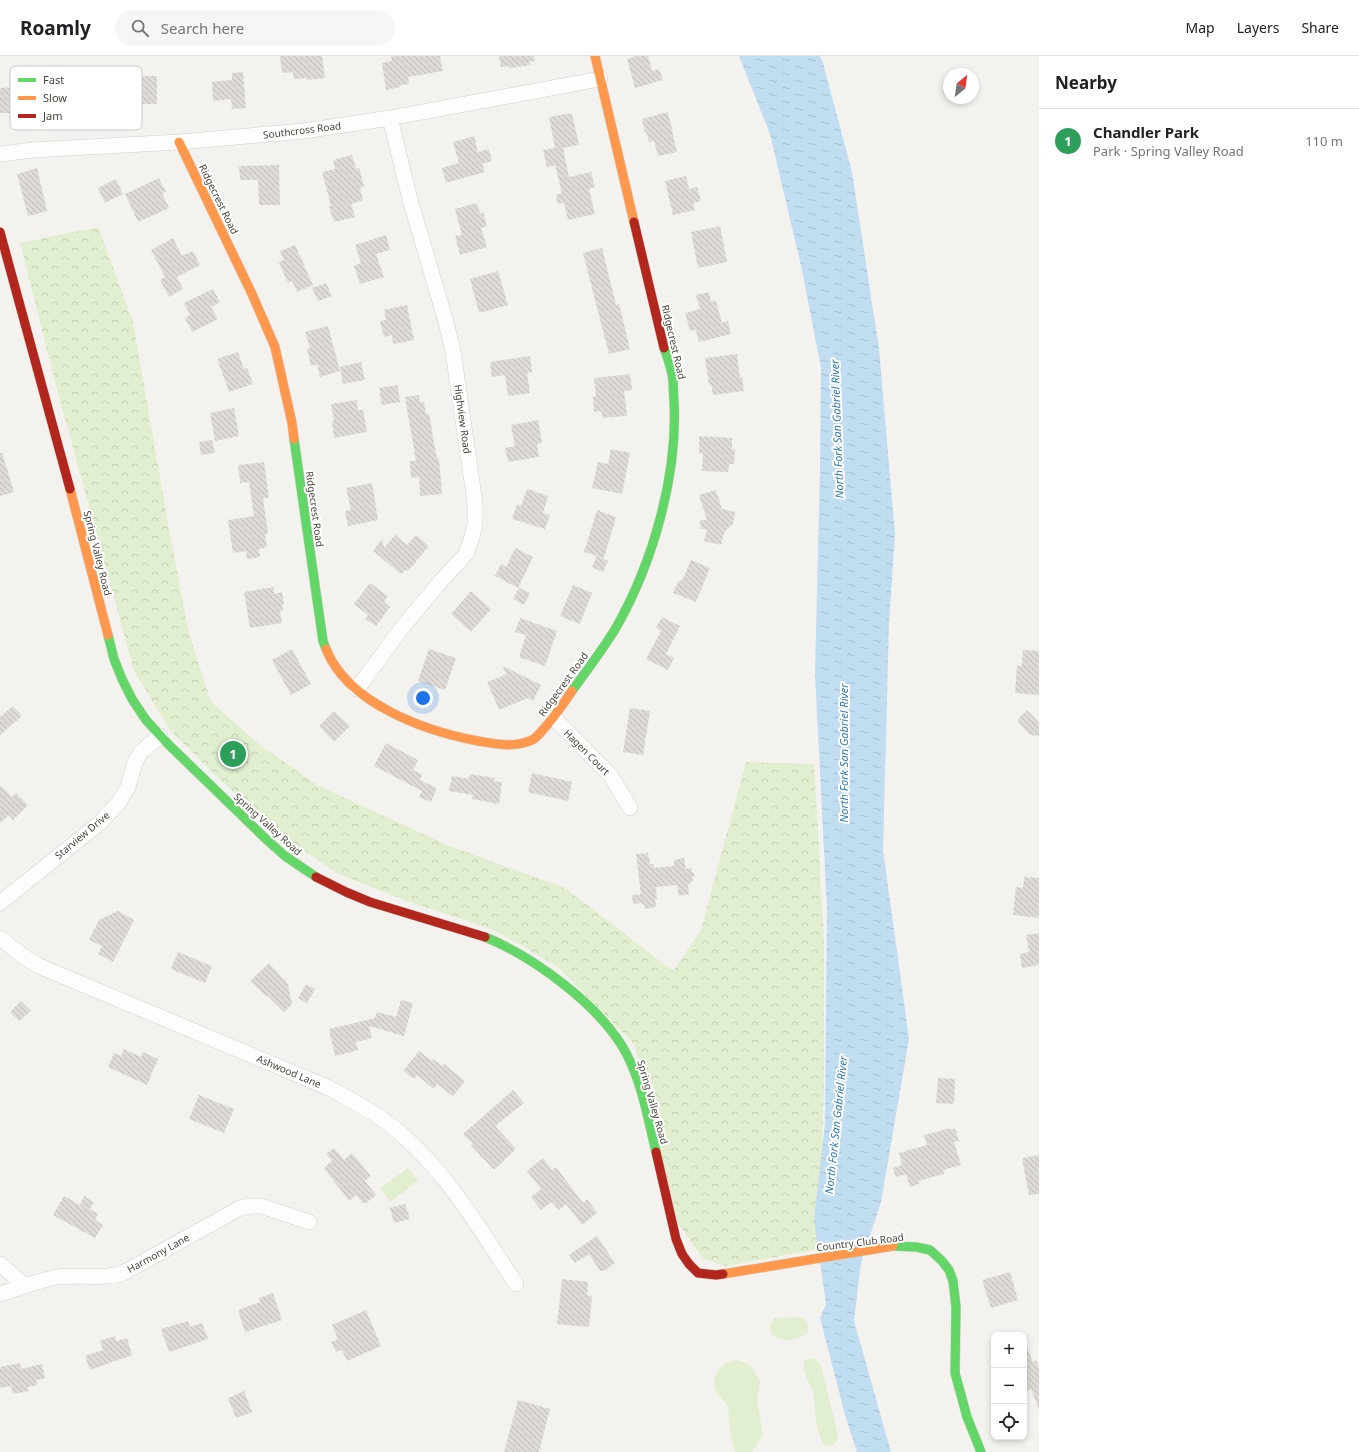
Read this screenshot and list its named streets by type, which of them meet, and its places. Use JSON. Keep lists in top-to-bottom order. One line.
{"streets":{"street":["Southcross Road","Ridgecrest Road","Highview Road","Spring Valley Road","Hagen Court","Starview Drive","Ashwood Lane","Country Club Road","Harmony Lane"]},"crossings":[["Southcross Road","Ridgecrest Road"],["Southcross Road","Highview Road"],["Ridgecrest Road","Highview Road"],["Ridgecrest Road","Hagen Court"],["Spring Valley Road","Starview Drive"],["Spring Valley Road","Country Club Road"]],"water":["North Fork San Gabriel River"],"legend":["Fast","Slow","Jam"],"north":"top right","page":{"header":"Roamly","search":"Search here","nav":["Map","Layers","Share"],"heading":"Nearby","list":[{"mark":"1","name":"Chandler Park","note":"Park · Spring Valley Road","value":"110 m"}],"pins":"1","map_buttons":["+","−"]}}
